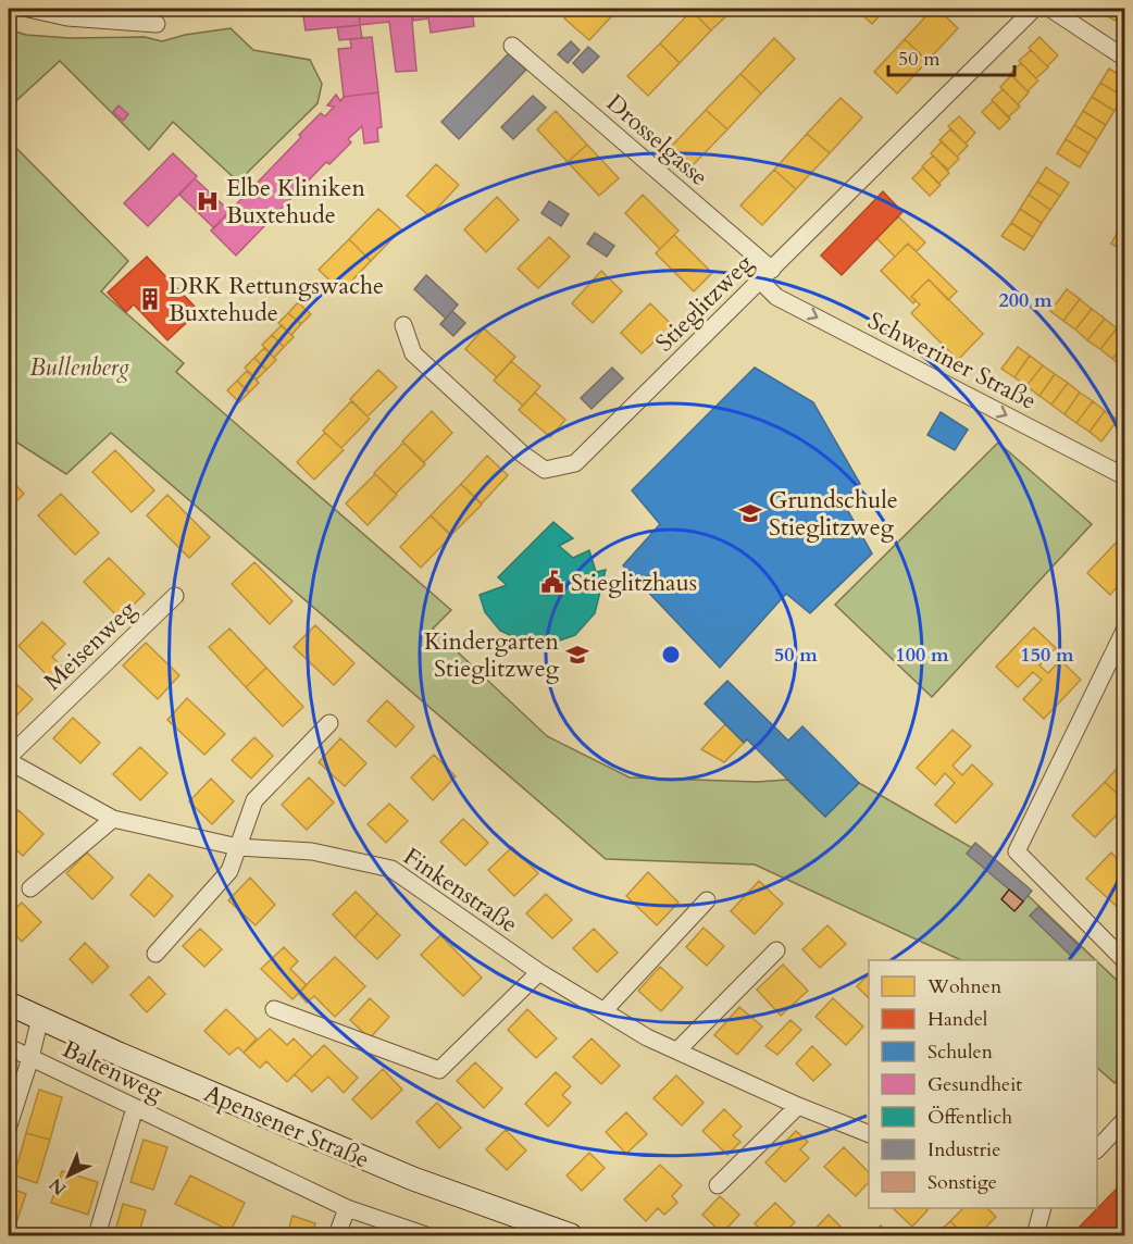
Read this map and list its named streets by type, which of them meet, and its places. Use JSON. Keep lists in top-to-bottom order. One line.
{"streets":{"main road":["Apensener Straße"],"street":["Drosselgasse","Stieglitzweg","Schweriner Straße","Meisenweg","Finkenstraße","Baltenweg"]},"crossings":[["Drosselgasse","Stieglitzweg"],["Drosselgasse","Schweriner Straße"],["Stieglitzweg","Schweriner Straße"],["Meisenweg","Finkenstraße"]],"one_way":["Schweriner Straße"],"parks":["Bullenberg"],"places":{"hospital":["Elbe Kliniken Buxtehude"],"building":["DRK Rettungswache Buxtehude"],"school or university":["Grundschule Stieglitzweg","Kindergarten Stieglitzweg"],"public building":["Stieglitzhaus"]},"legend":["Wohnen","Handel","Schulen","Gesundheit","Öffentlich","Industrie","Sonstige"],"scale_bar":"50 m","north":"bottom left","rings":["200 m","50 m","100 m","150 m"]}
